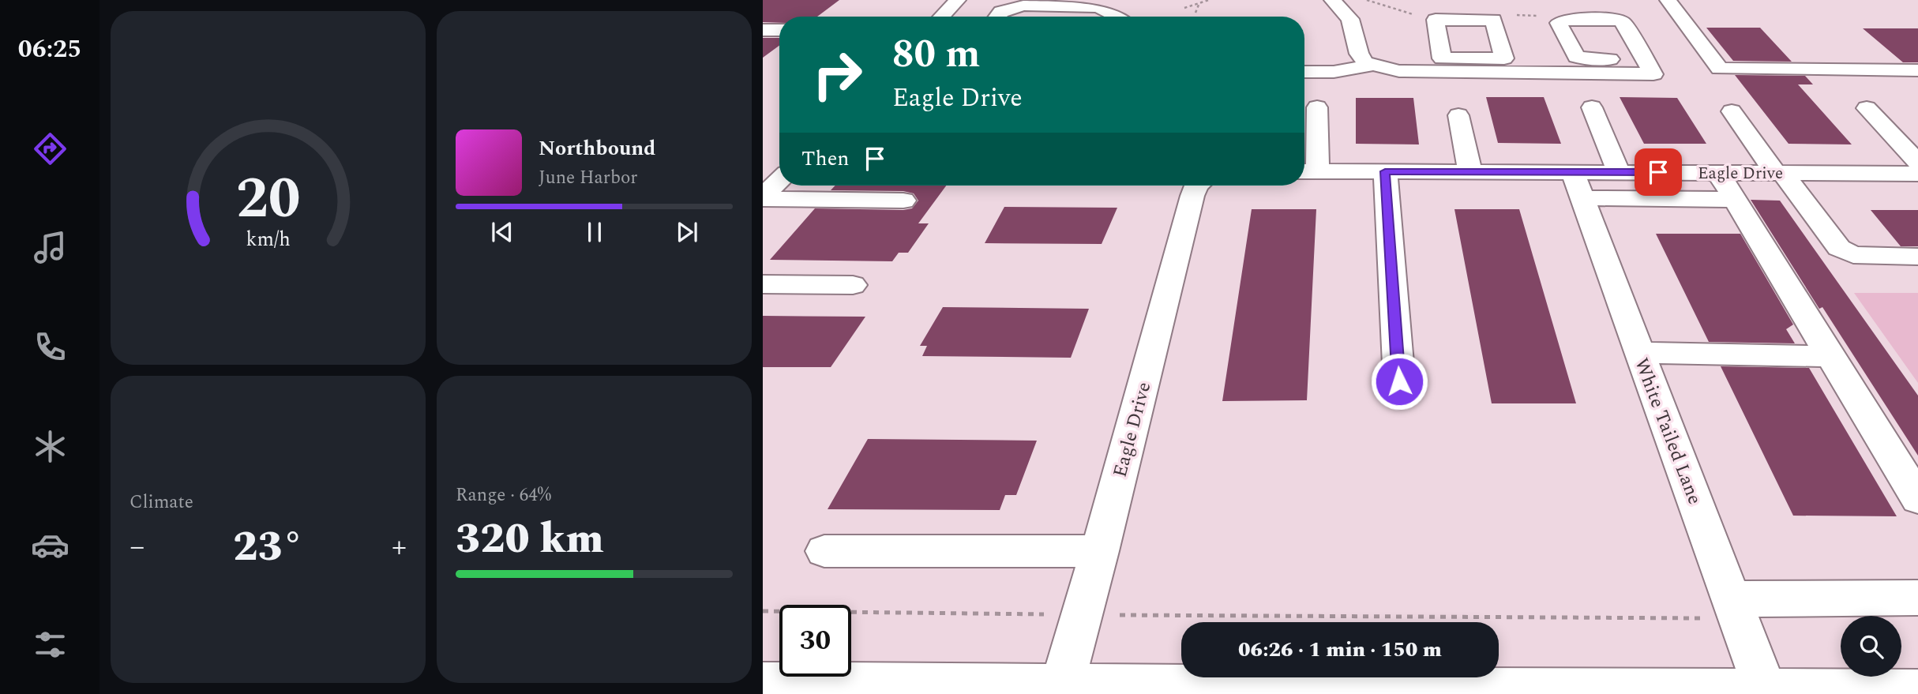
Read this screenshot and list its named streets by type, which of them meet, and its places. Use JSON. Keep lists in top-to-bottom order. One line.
{"streets":{"street":["Eagle Drive","White Tailed Lane"]},"crossings":[["Eagle Drive","White Tailed Lane"]],"page":{"tabs":"06:25","turn":["80 m","Eagle Drive"],"song":["Northbound","June Harbor"],"then":"Then","tile":["Climate",["Range · 64%","320 km"]],"heat":["−","23°","+"],"limit":"30","trip":"06:26 · 1 min · 150 m","gauge":["20","km/h"]}}
